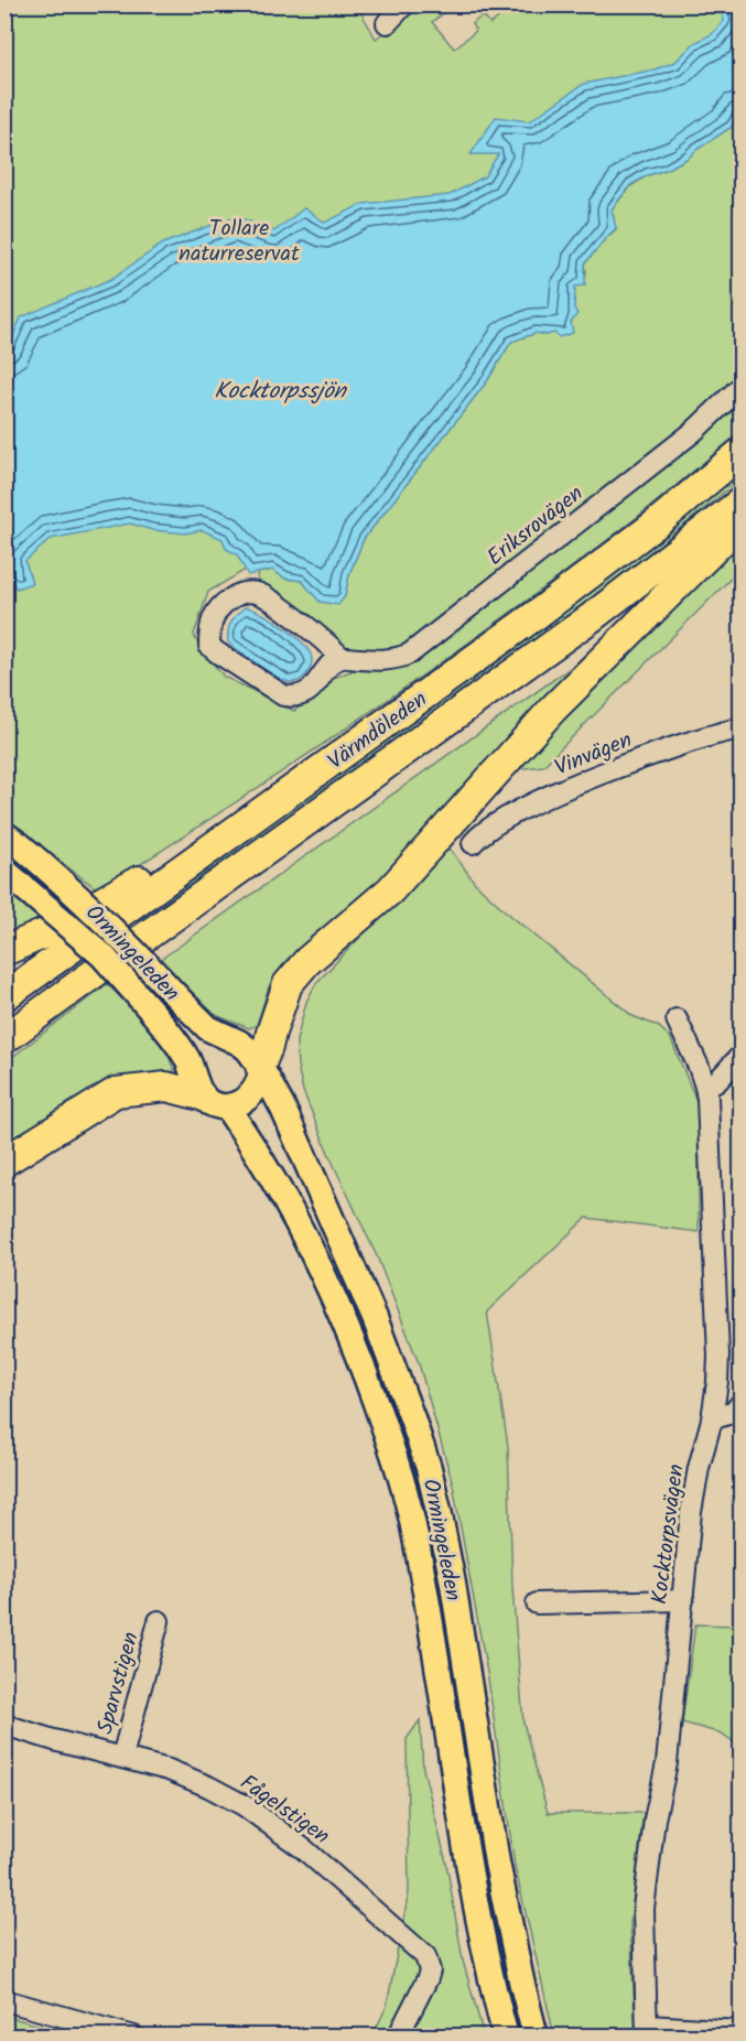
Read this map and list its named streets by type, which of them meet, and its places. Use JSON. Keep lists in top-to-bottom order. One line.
{"streets":{"highway":["Värmdöleden"],"main road":["Ormingeleden"],"street":["Eriksrovägen","Vinvägen","Kocktorpsvägen","Sparvstigen","Fågelstigen"]},"crossings":[["Sparvstigen","Fågelstigen"]],"water":["Kocktorpssjön"],"parks":["Tollare naturreservat"]}
